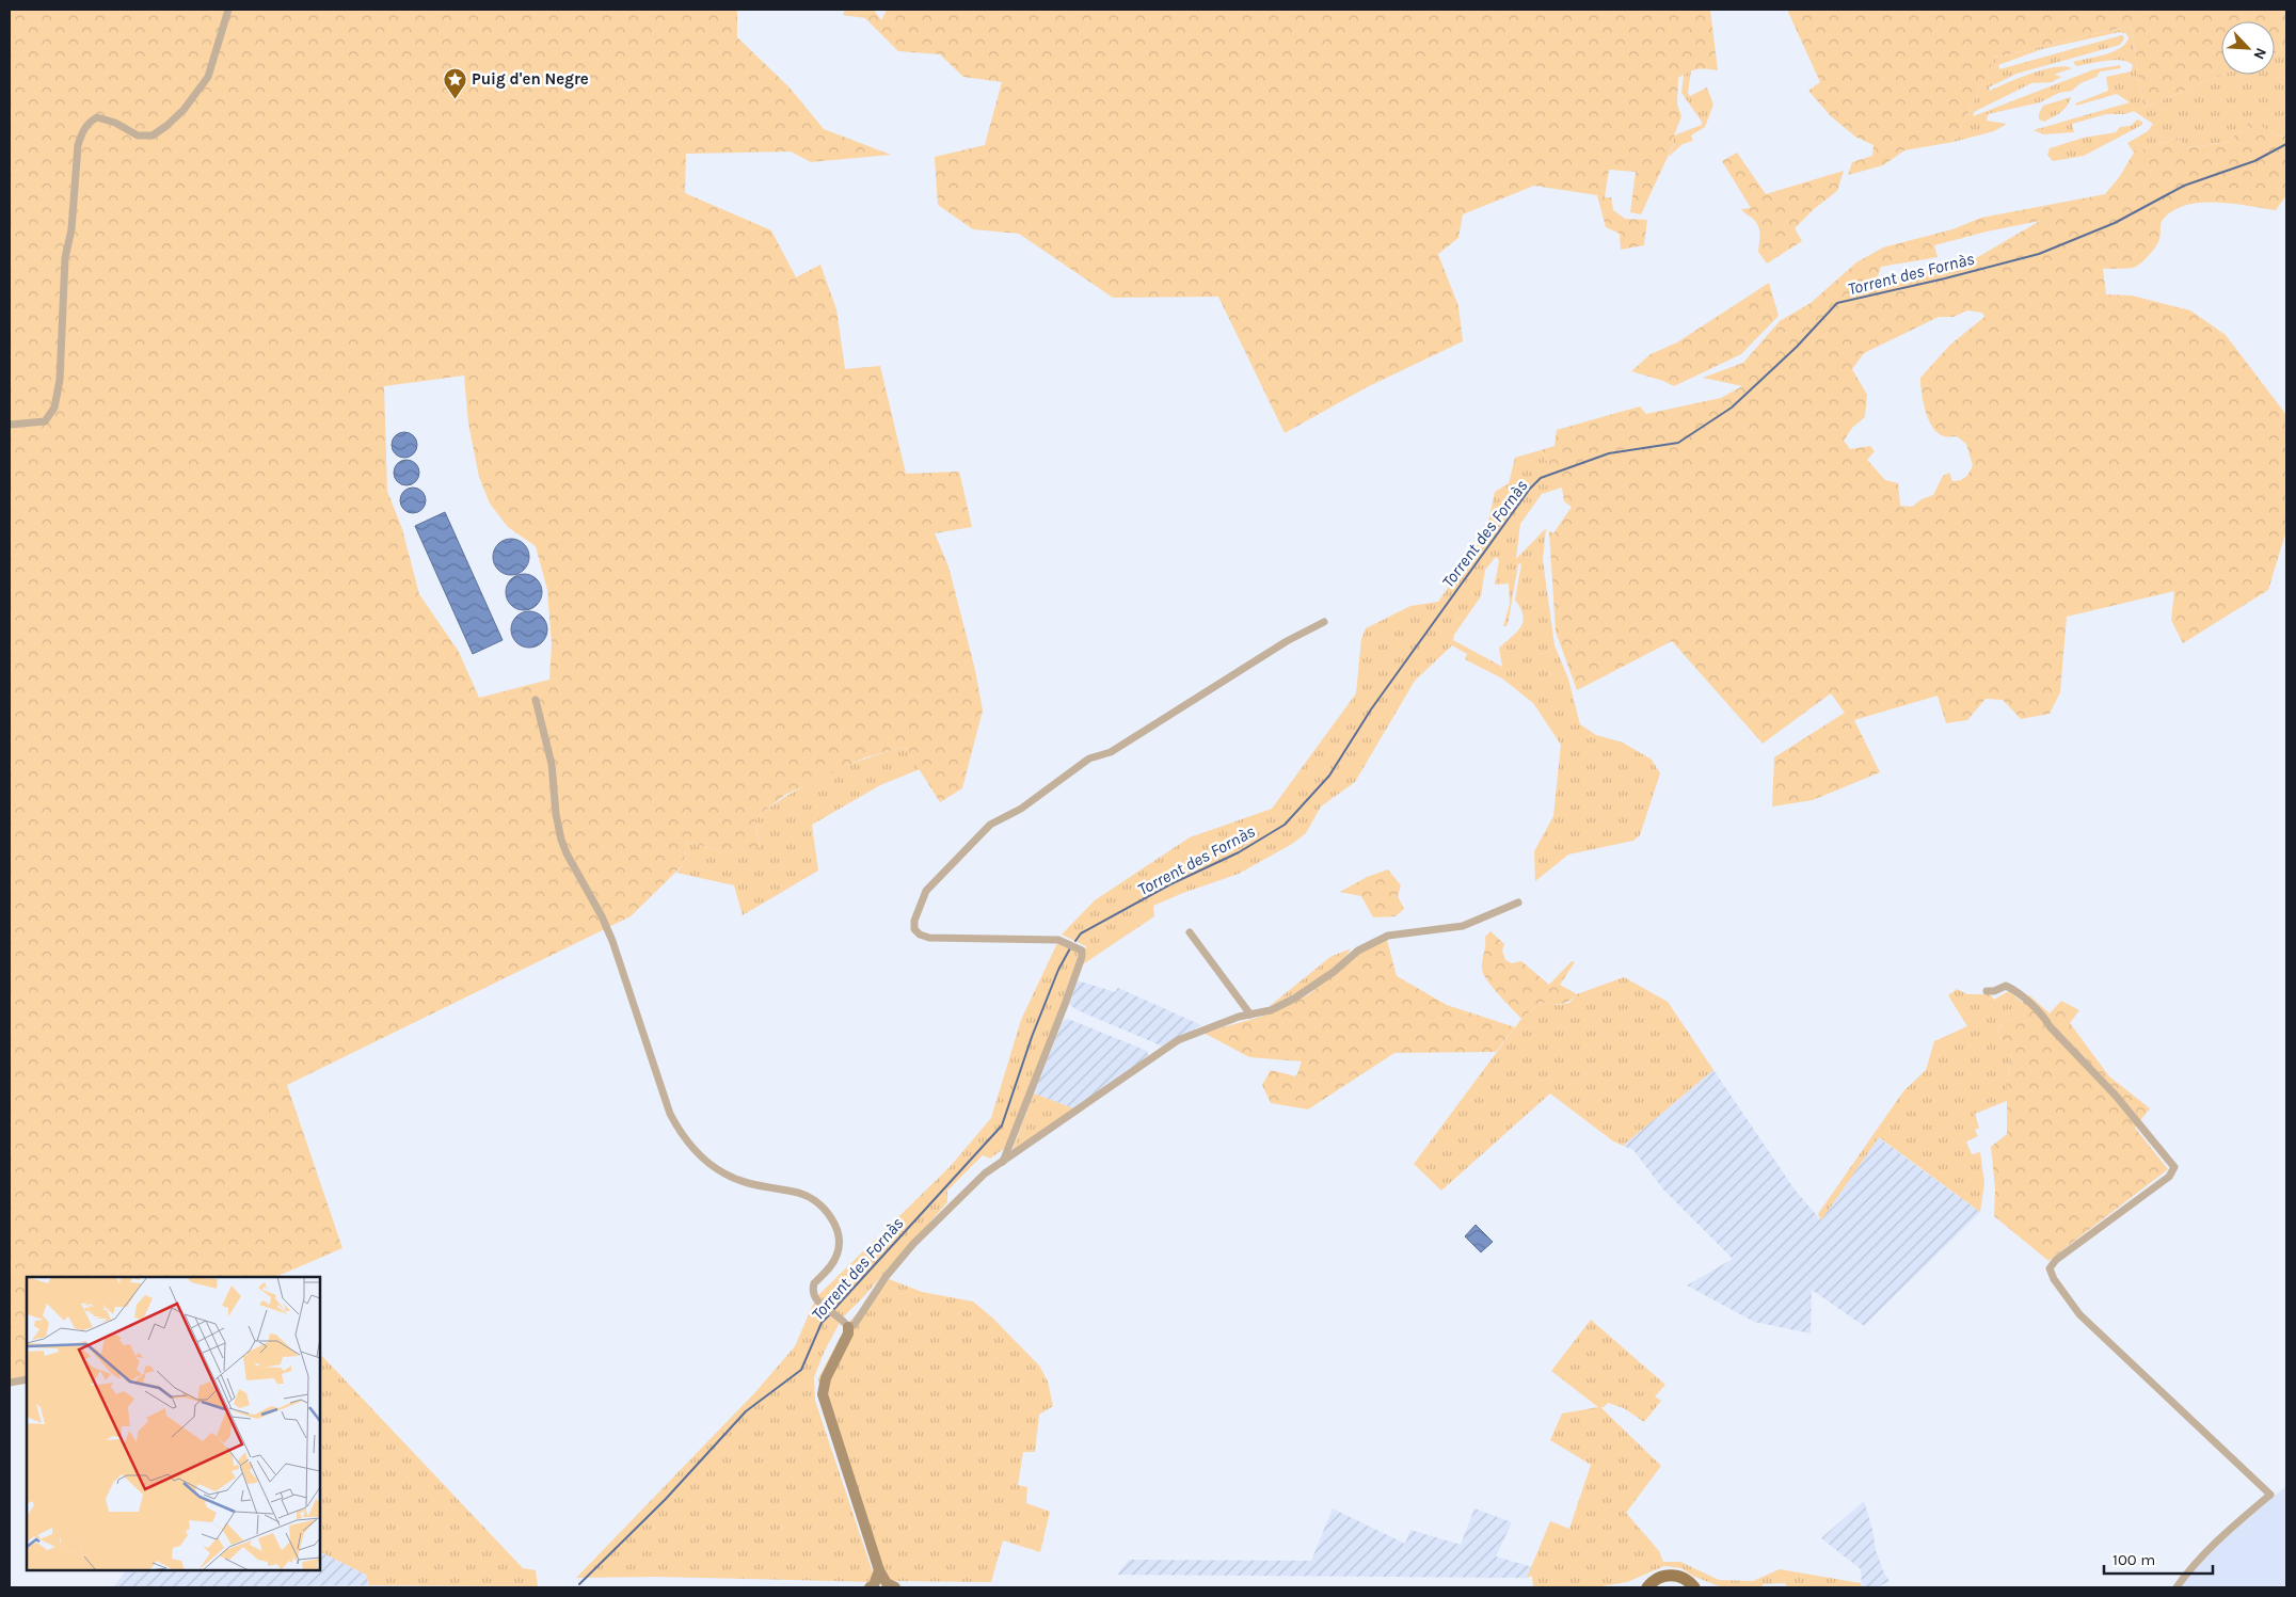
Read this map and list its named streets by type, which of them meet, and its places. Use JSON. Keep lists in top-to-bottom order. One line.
{"water":["Torrent des Fornàs"],"places":{"place":["Puig d'en Negre"]},"scale_bar":"100 m","north":"bottom right"}
